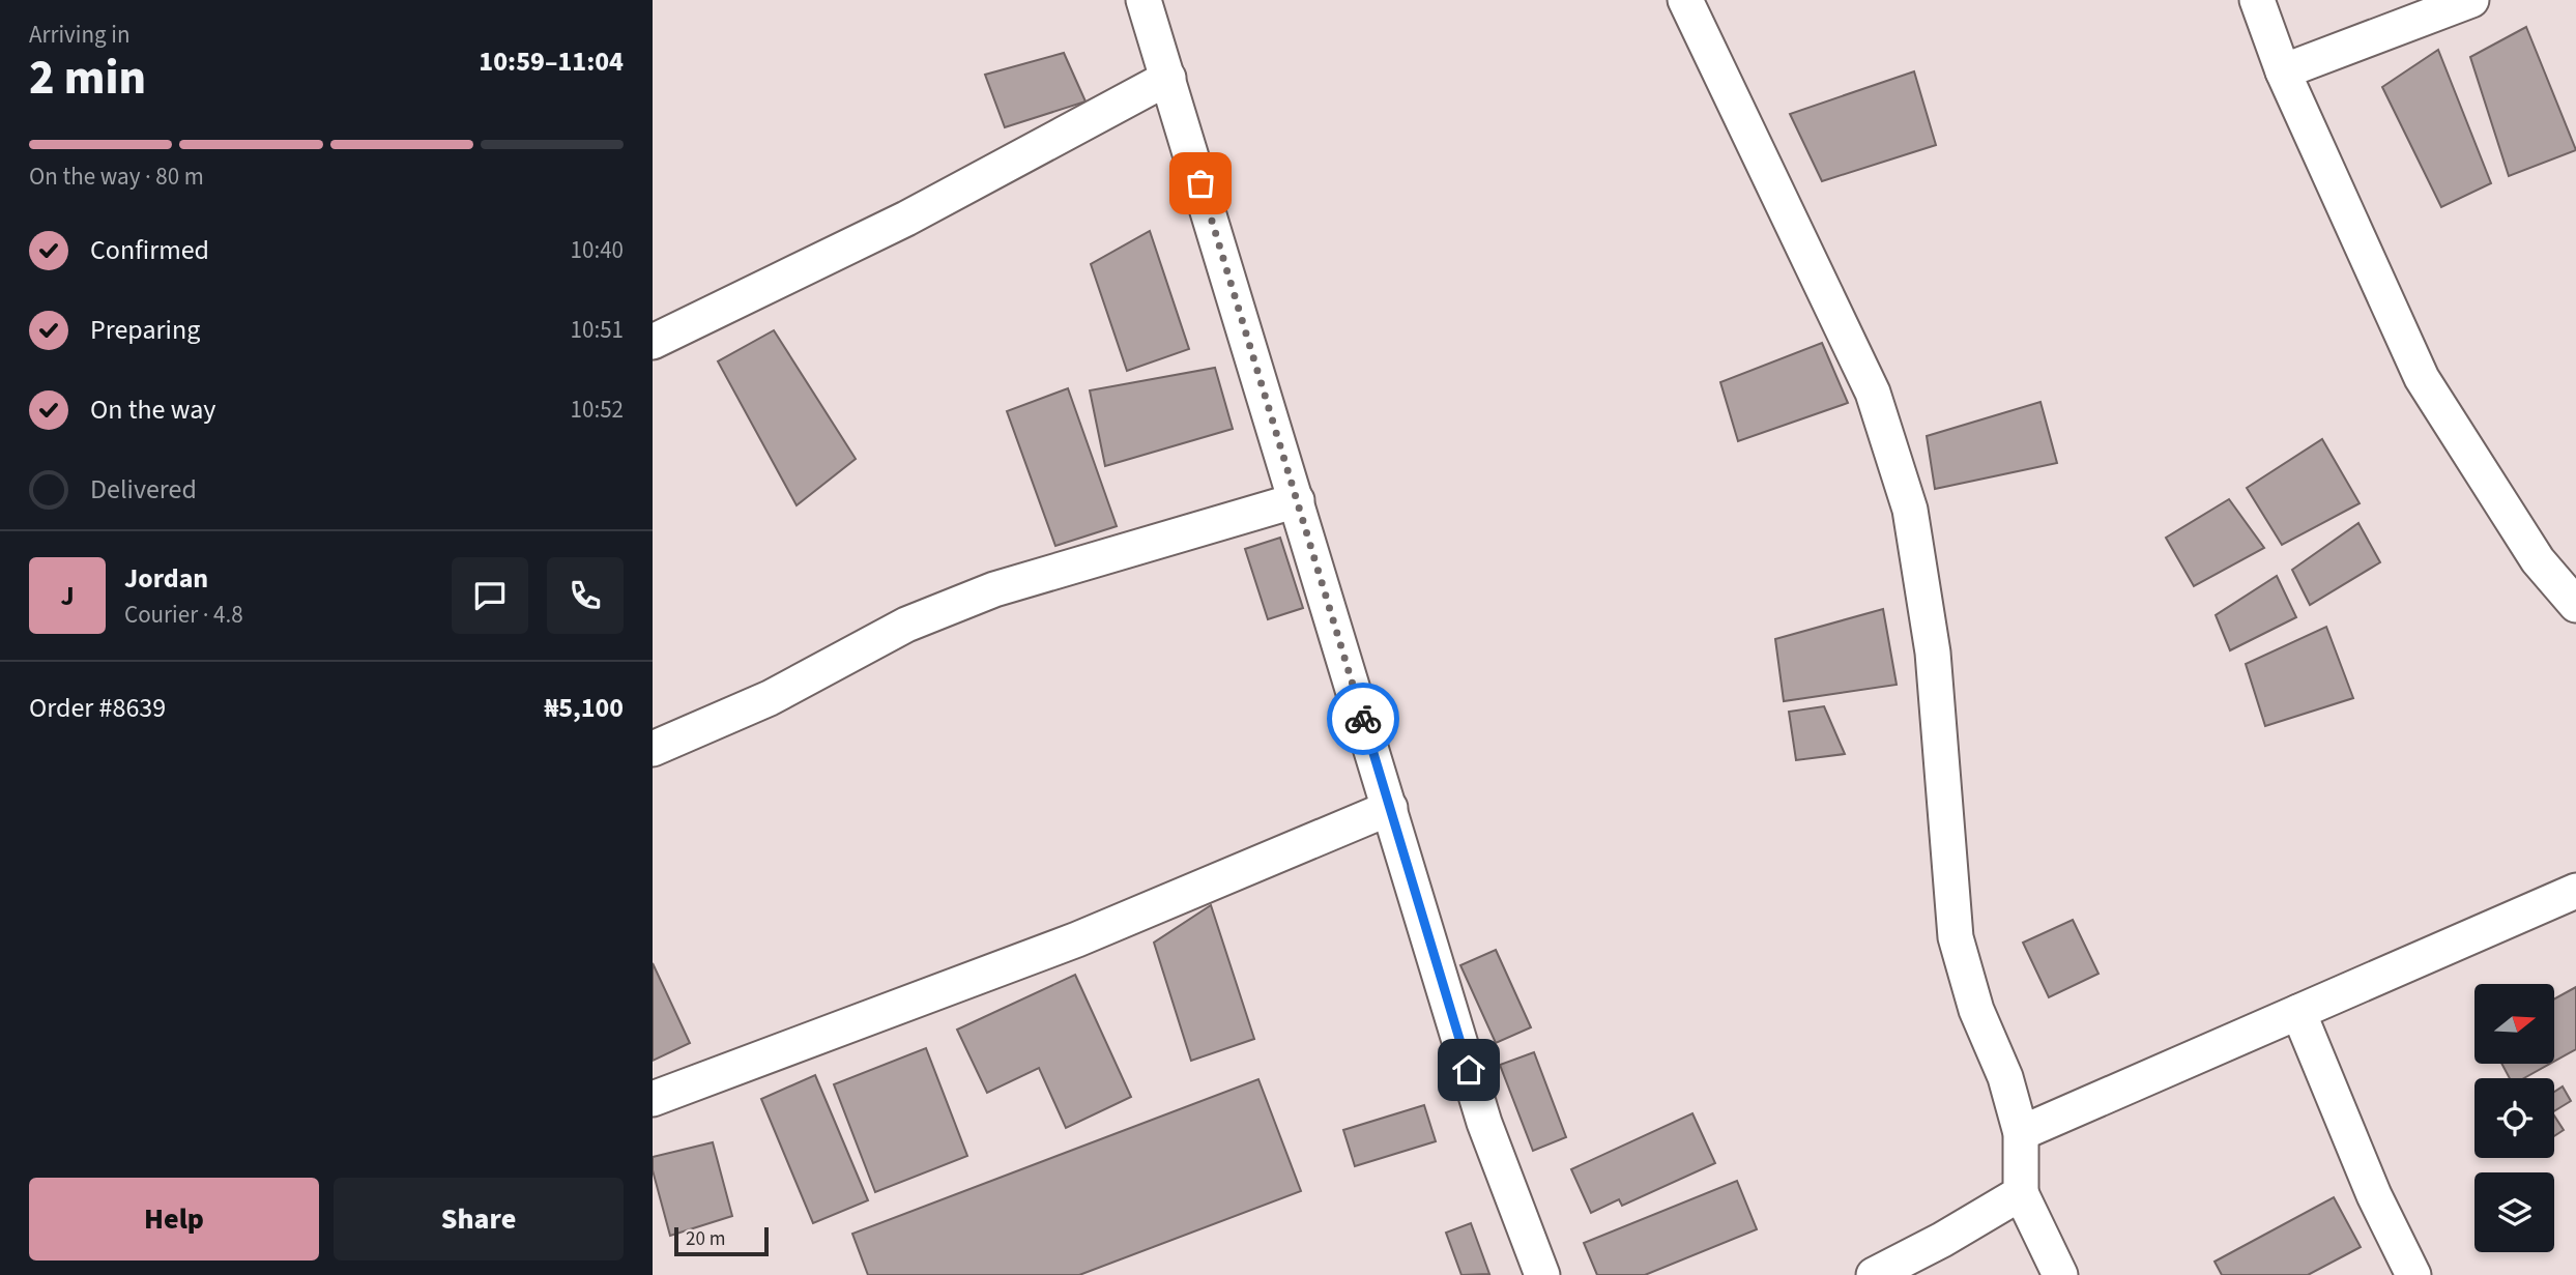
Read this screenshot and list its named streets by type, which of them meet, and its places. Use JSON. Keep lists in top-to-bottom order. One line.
{"scale_bar":"20 m","north":"right","page":{"heading":["2 min","Arriving in","10:59–11:04"],"panel":["Jordan","Courier · 4.8","Order #8639","₦5,100"],"bar":"On the way · 80 m","list":[["Confirmed","10:40"],["Preparing","10:51"],["On the way","10:52"],"Delivered"],"round":"J","buttons":["Help","Share"],"scale":"20 m"}}
